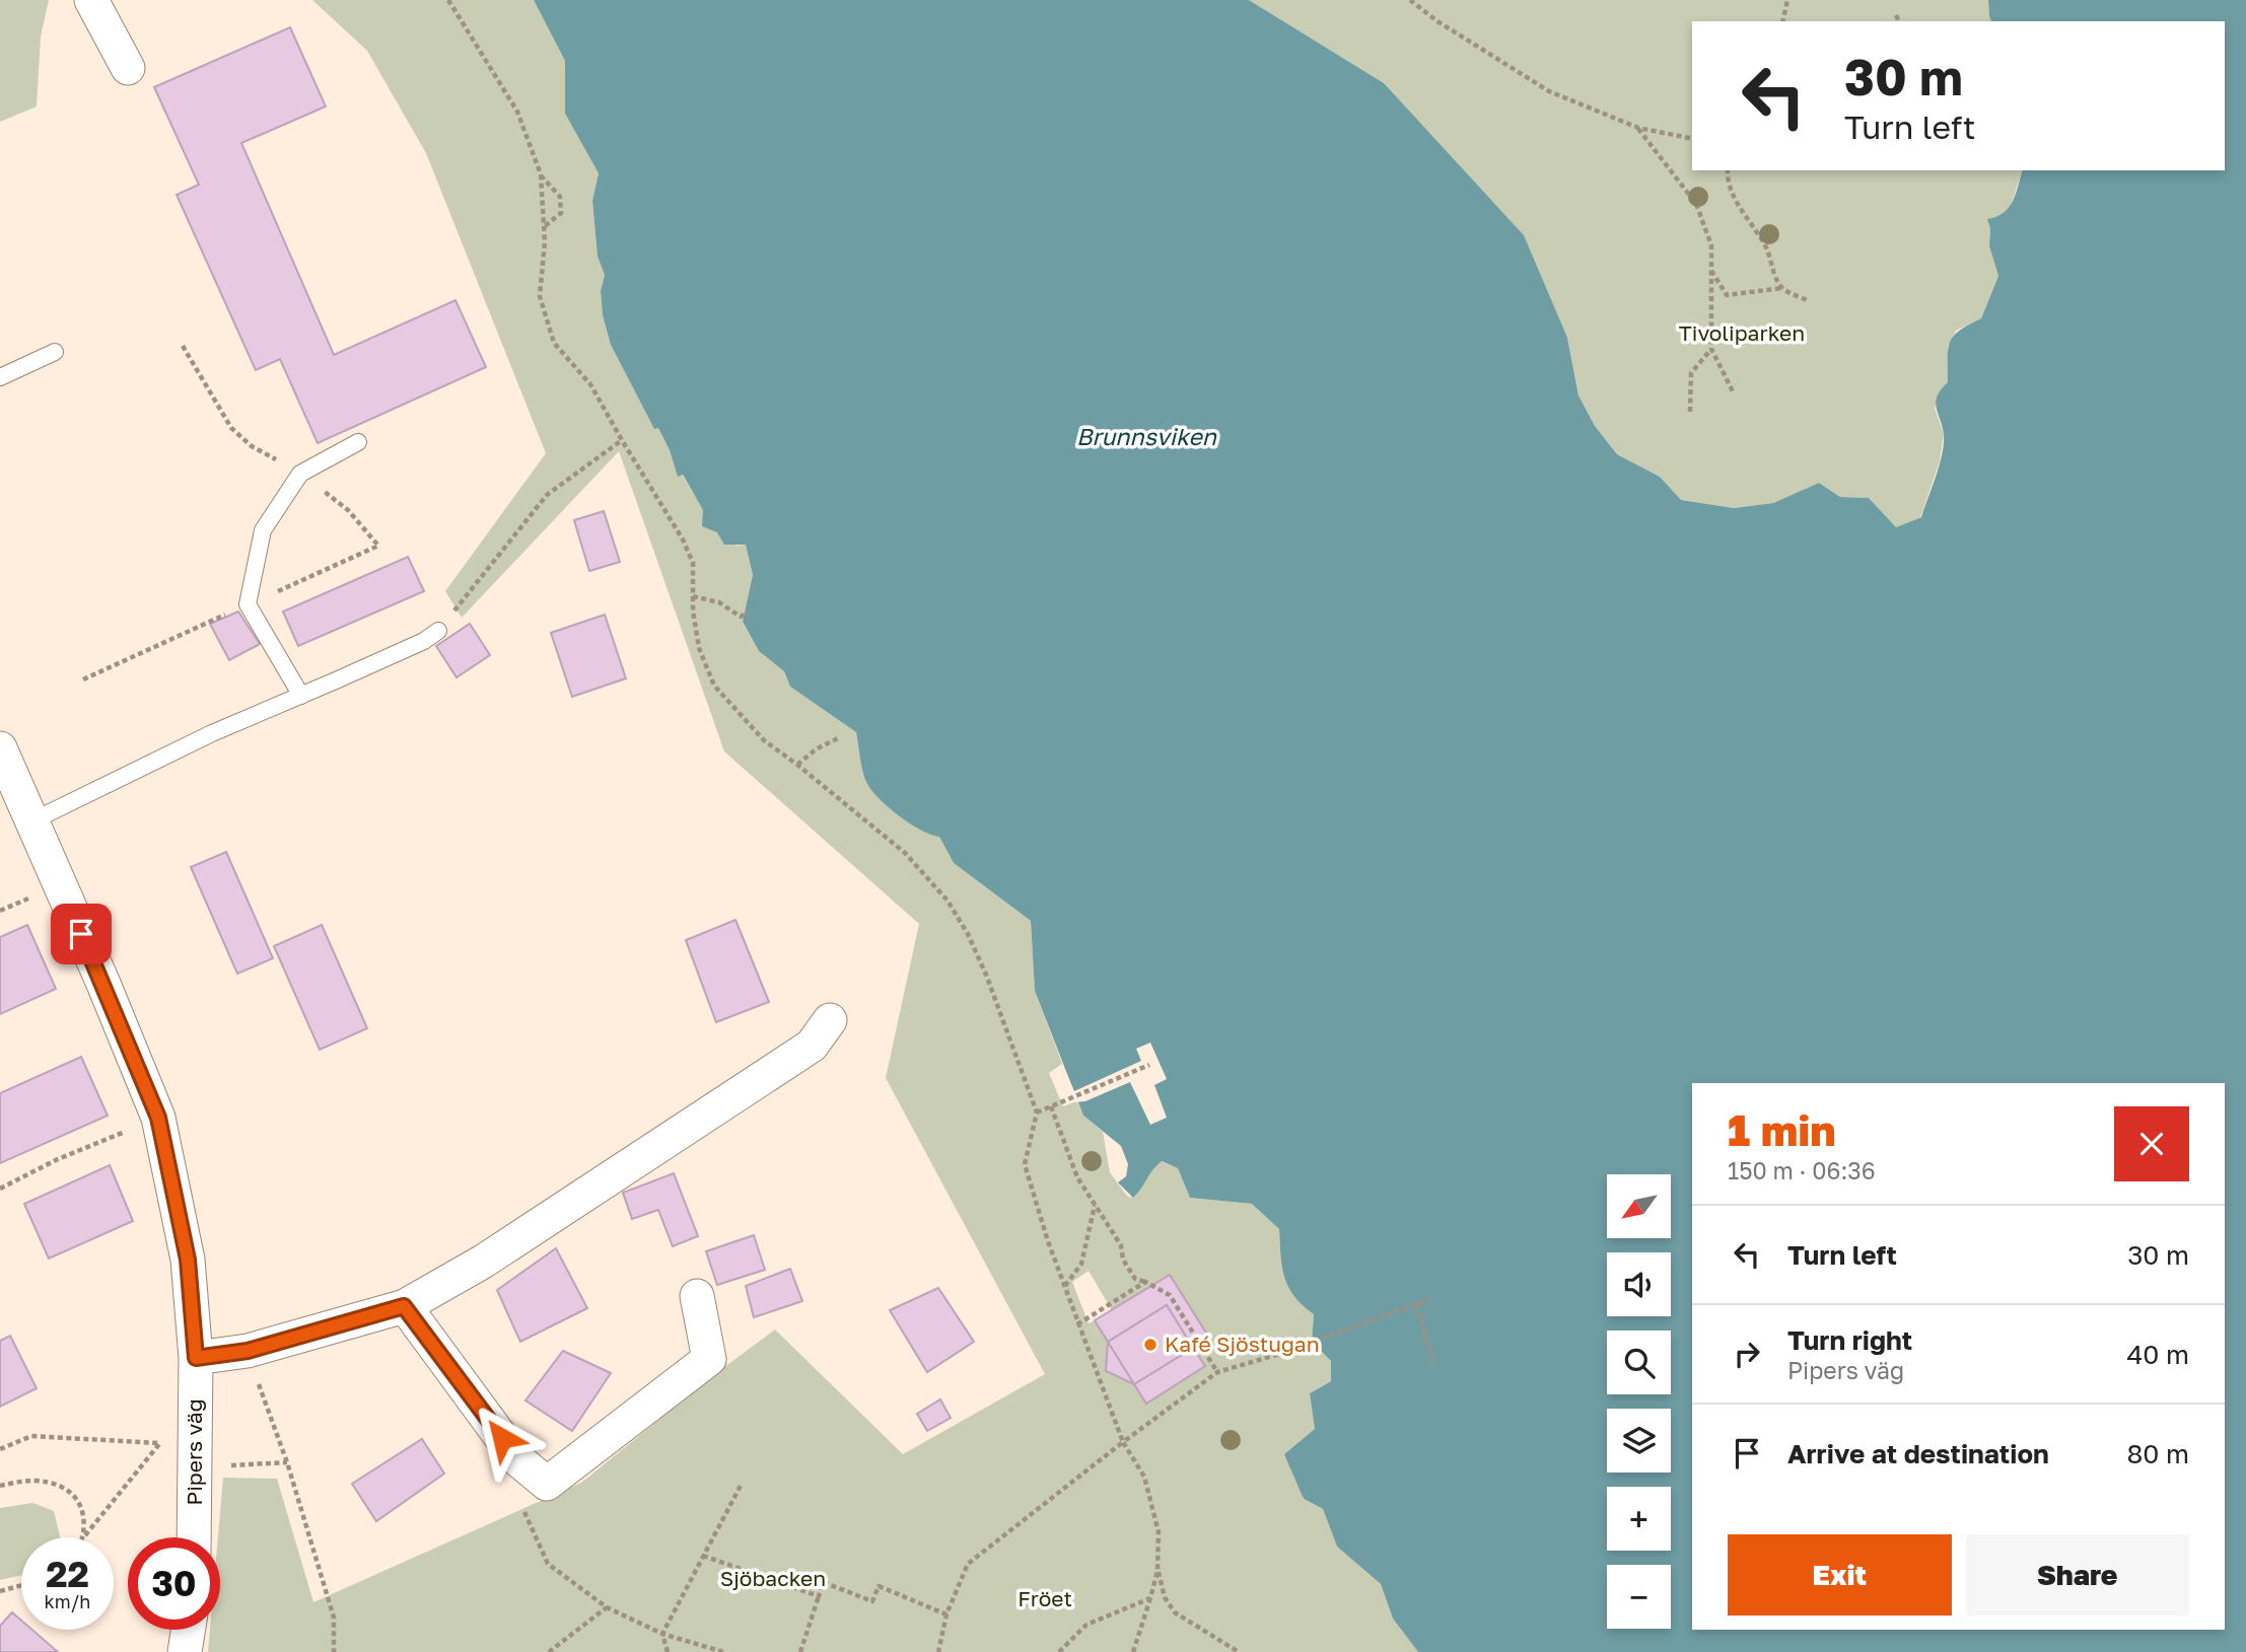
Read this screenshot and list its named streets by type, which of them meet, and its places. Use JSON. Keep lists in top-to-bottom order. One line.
{"streets":{"street":["Pipers väg"]},"water":["Brunnsviken"],"parks":["Tivoliparken","Sjöbacken","Fröet"],"places":["Kafé Sjöstugan"],"north":"bottom left","page":{"turn":["30 m","Turn left"],"heading":["1 min","150 m · 06:36"],"map_buttons":["+","−"],"list":[{"name":"Turn left","value":"30 m"},{"name":"Turn right","note":"Pipers väg","value":"40 m"},{"name":"Arrive at destination","value":"80 m"}],"buttons":["Exit","Share"],"speed":"22 km/h","limit":"30"}}
